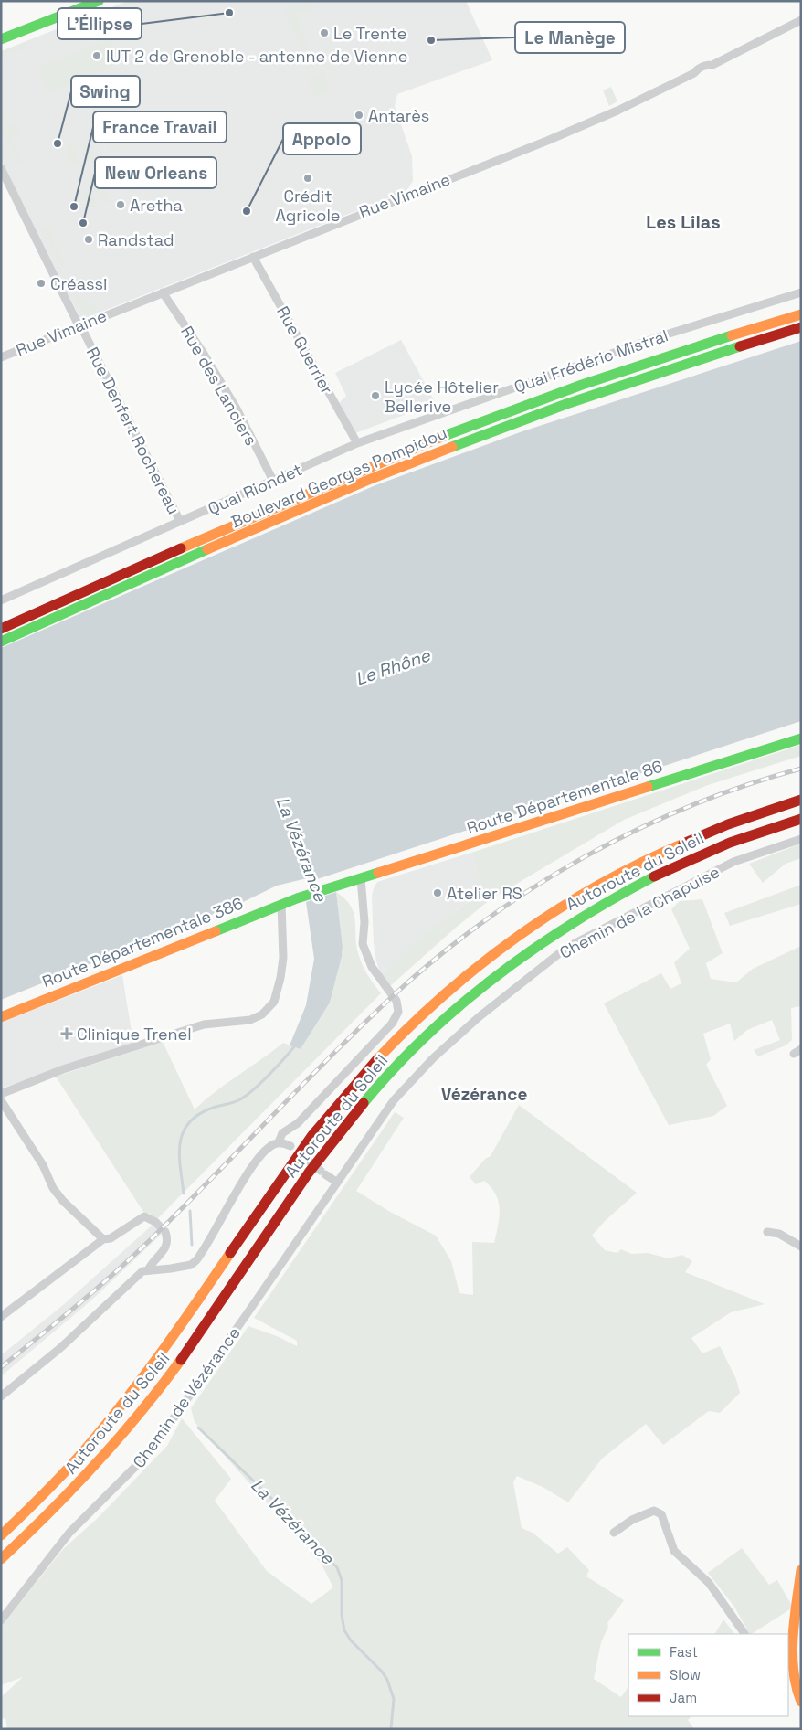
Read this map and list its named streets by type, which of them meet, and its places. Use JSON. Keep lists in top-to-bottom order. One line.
{"streets":{"main road":["Boulevard Georges Pompidou","Route Départementale 86","Autoroute du Soleil","Route Départementale 386"],"street":["Rue Vimaine","Rue Guerrier","Quai Frédéric Mistral","Rue des Lanciers","Rue Denfert Rochereau","Quai Riondet","Chemin de la Chapuise","Chemin de Vézérance"]},"crossings":[["Rue Vimaine","Rue Guerrier"],["Rue Vimaine","Rue des Lanciers"],["Rue Vimaine","Rue Denfert Rochereau"],["Rue Guerrier","Quai Frédéric Mistral"],["Rue Guerrier","Quai Riondet"],["Quai Frédéric Mistral","Quai Riondet"],["Rue des Lanciers","Quai Riondet"],["Rue Denfert Rochereau","Quai Riondet"],["Route Départementale 86","Route Départementale 386"],["Chemin de la Chapuise","Chemin de Vézérance"]],"districts":["Les Lilas","Vézérance"],"water":["Le Rhône","La Vézérance"],"places":{"other":["L'Éllipse","Le Trente","Le Manège","IUT 2 de Grenoble - antenne de Vienne","Antarès","Swing","Crédit Agricole","Aretha","France Travail","Appolo","New Orleans","Randstad","Créassi","Lycée Hôtelier Bellerive","Atelier RS"],"health":["Clinique Trenel"]},"legend":["Fast","Slow","Jam"]}
